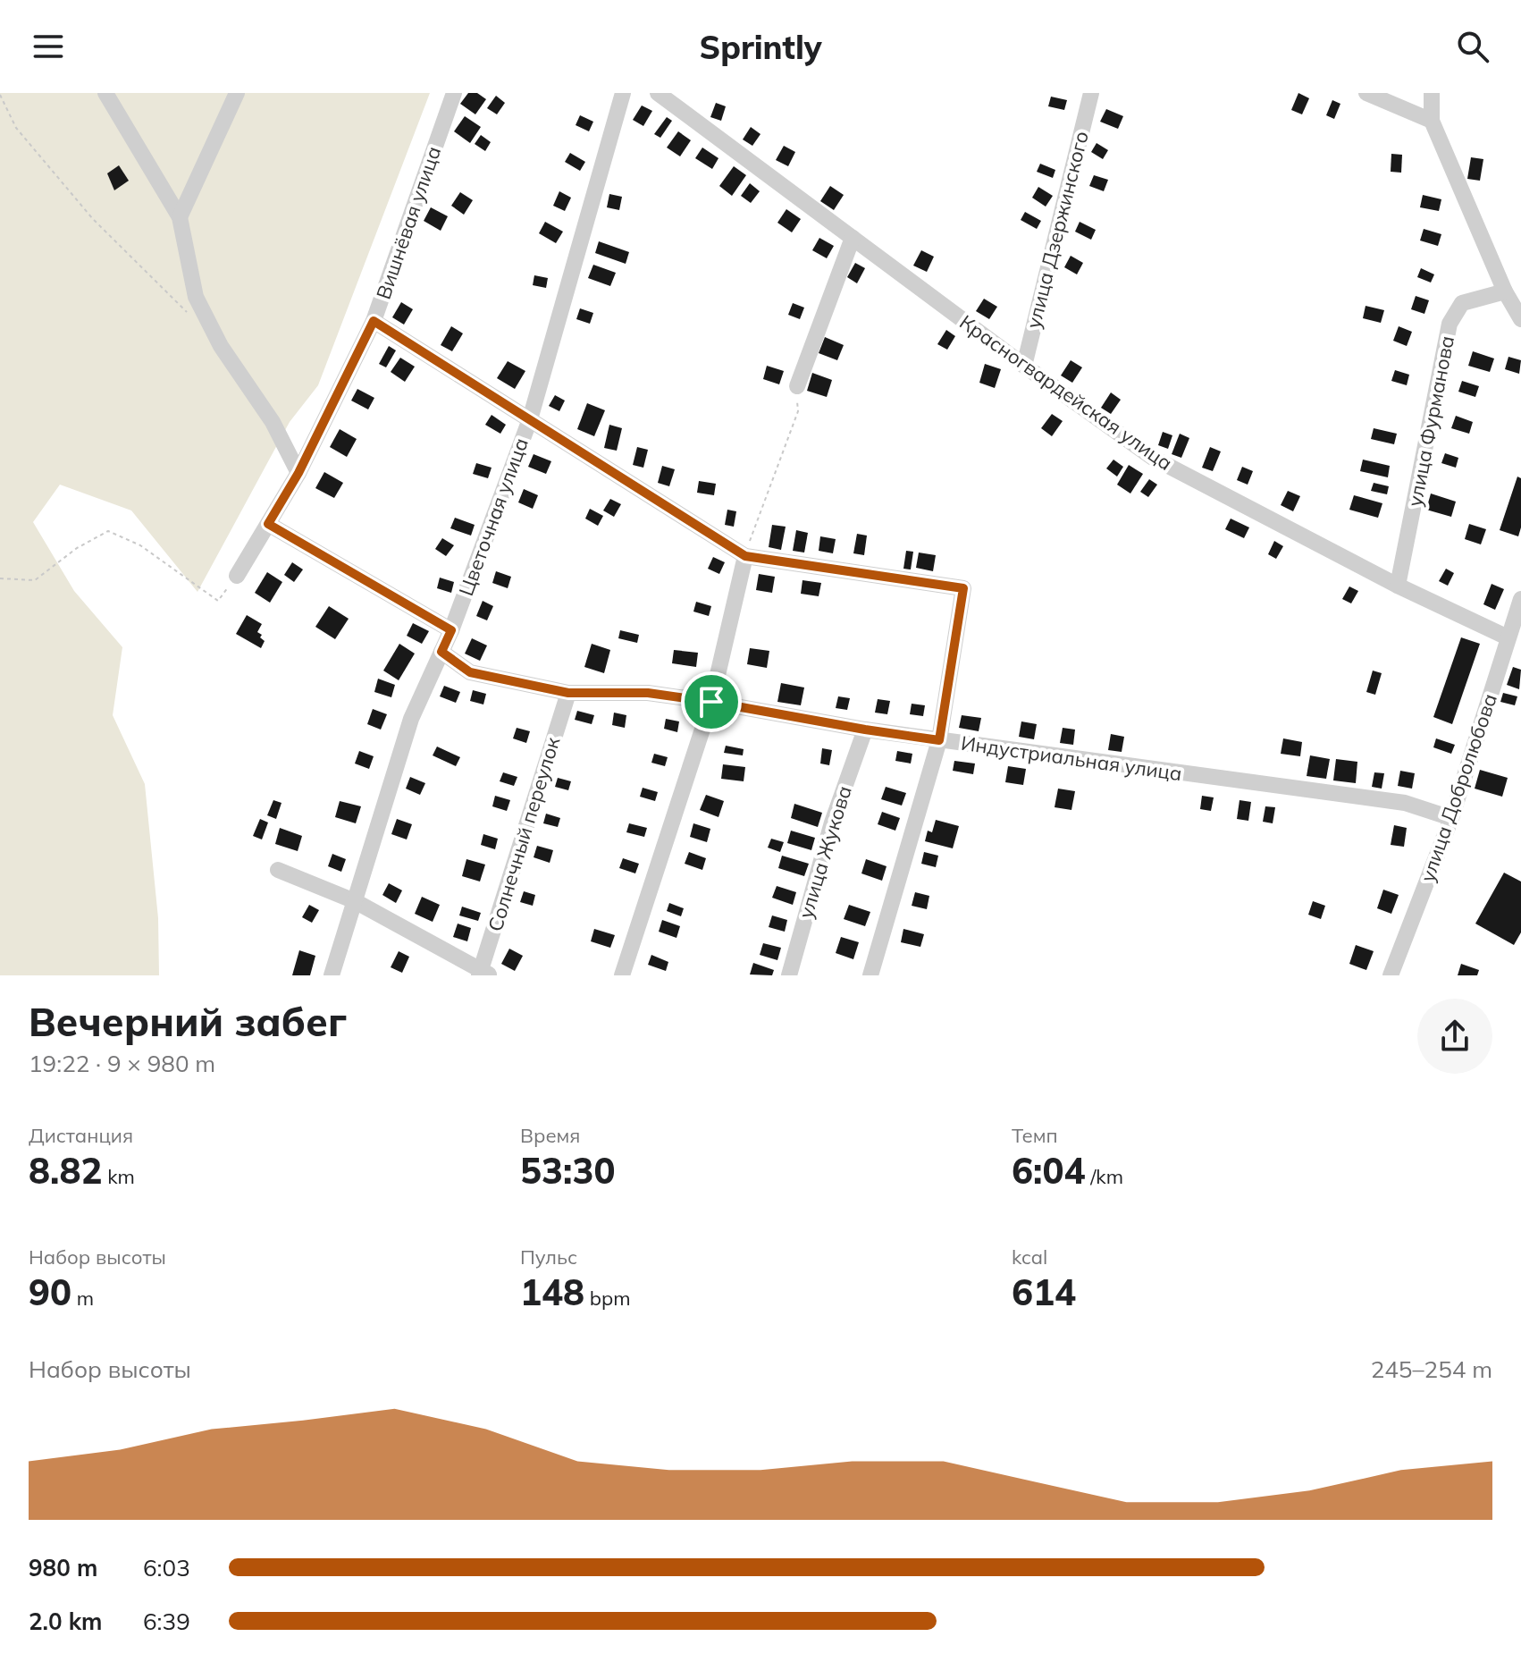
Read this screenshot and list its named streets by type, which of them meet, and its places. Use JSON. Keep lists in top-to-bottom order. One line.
{"streets":{"street":["Вишнёвая улица","улица Дзержинского","Красногвардейская улица","улица Фурманова","Цветочная улица","Индустриальная улица","улица Добролюбова","Солнечный переулок","улица Жукова"]},"crossings":[["улица Дзержинского","Красногвардейская улица"],["Красногвардейская улица","улица Фурманова"],["Красногвардейская улица","улица Добролюбова"],["Цветочная улица","Индустриальная улица"],["Индустриальная улица","улица Добролюбова"],["Индустриальная улица","Солнечный переулок"],["Индустриальная улица","улица Жукова"]],"page":{"header":"Sprintly","heading":["Вечерний забег","19:22 · 9 × 980 m"],"stats":[["Дистанция","8.82 km"],["Время","53:30"],["Темп","6:04 /km"],["Набор высоты","90 m"],["Пульс","148 bpm"],["kcal","614"]],"chart":["Набор высоты","245–254 m"],"list":[{"name":"980 m","note":"6:03"},{"name":"2.0 km","note":"6:39"}]}}
